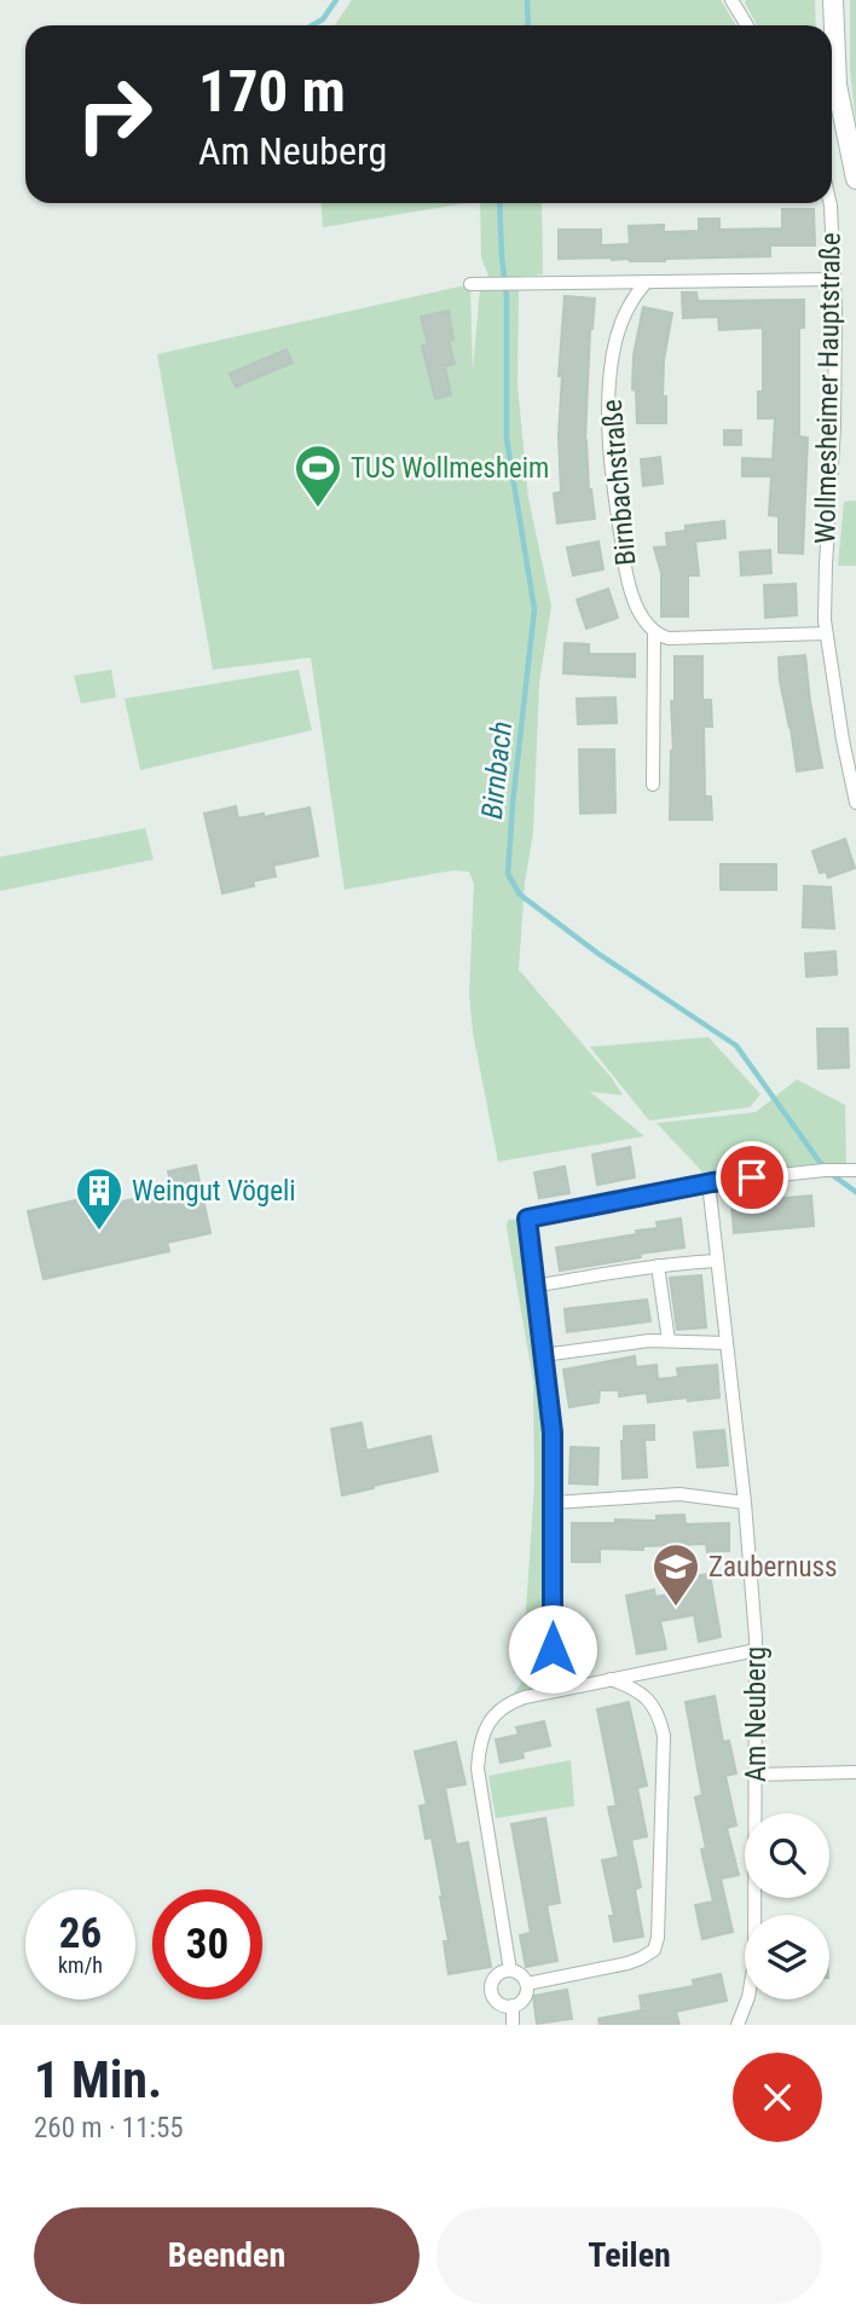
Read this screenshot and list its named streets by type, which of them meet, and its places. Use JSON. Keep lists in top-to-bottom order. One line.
{"streets":{"street":["Wollmesheimer Hauptstraße","Birnbachstraße","Am Neuberg"]},"water":["Birnbach"],"places":{"sports":["TUS Wollmesheim"],"building":["Weingut Vögeli"],"school or university":["Zaubernuss"]},"page":{"turn":["170 m","Am Neuberg"],"speed":"26 km/h","limit":"30","heading":["1 Min.","260 m · 11:55"],"buttons":["Beenden","Teilen"]}}
